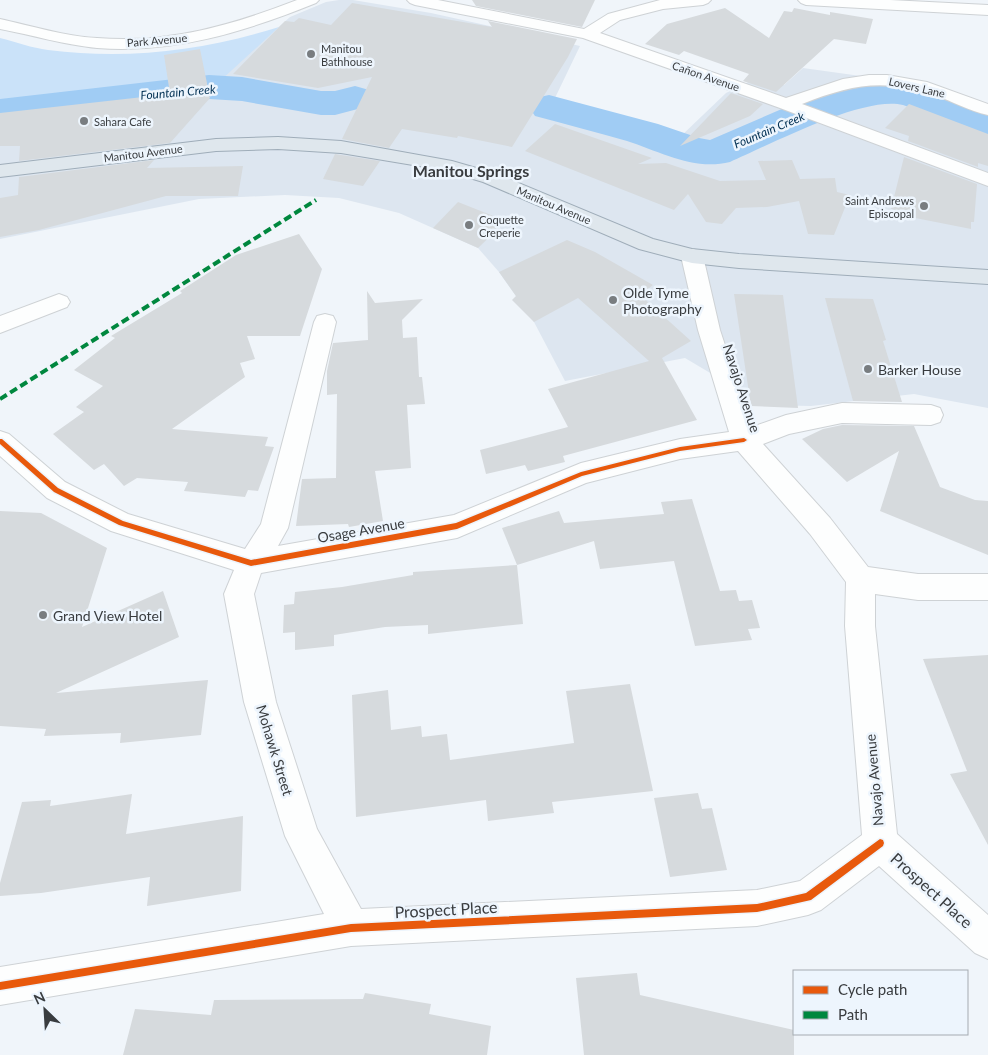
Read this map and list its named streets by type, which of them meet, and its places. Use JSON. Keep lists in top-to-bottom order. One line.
{"streets":{"main road":["Manitou Avenue"],"street":["Park Avenue","Cañon Avenue","Lovers Lane","Navajo Avenue","Osage Avenue","Mohawk Street","Prospect Place"]},"crossings":[["Cañon Avenue","Lovers Lane"],["Manitou Avenue","Navajo Avenue"],["Navajo Avenue","Osage Avenue"],["Navajo Avenue","Prospect Place"],["Osage Avenue","Mohawk Street"],["Mohawk Street","Prospect Place"]],"districts":["Manitou Springs"],"water":["Fountain Creek"],"places":["Manitou Bathhouse","Sahara Cafe","Saint Andrews Episcopal","Coquette Creperie","Olde Tyme Photography","Barker House","Grand View Hotel"],"legend":["Cycle path","Path"],"north":"top left"}
